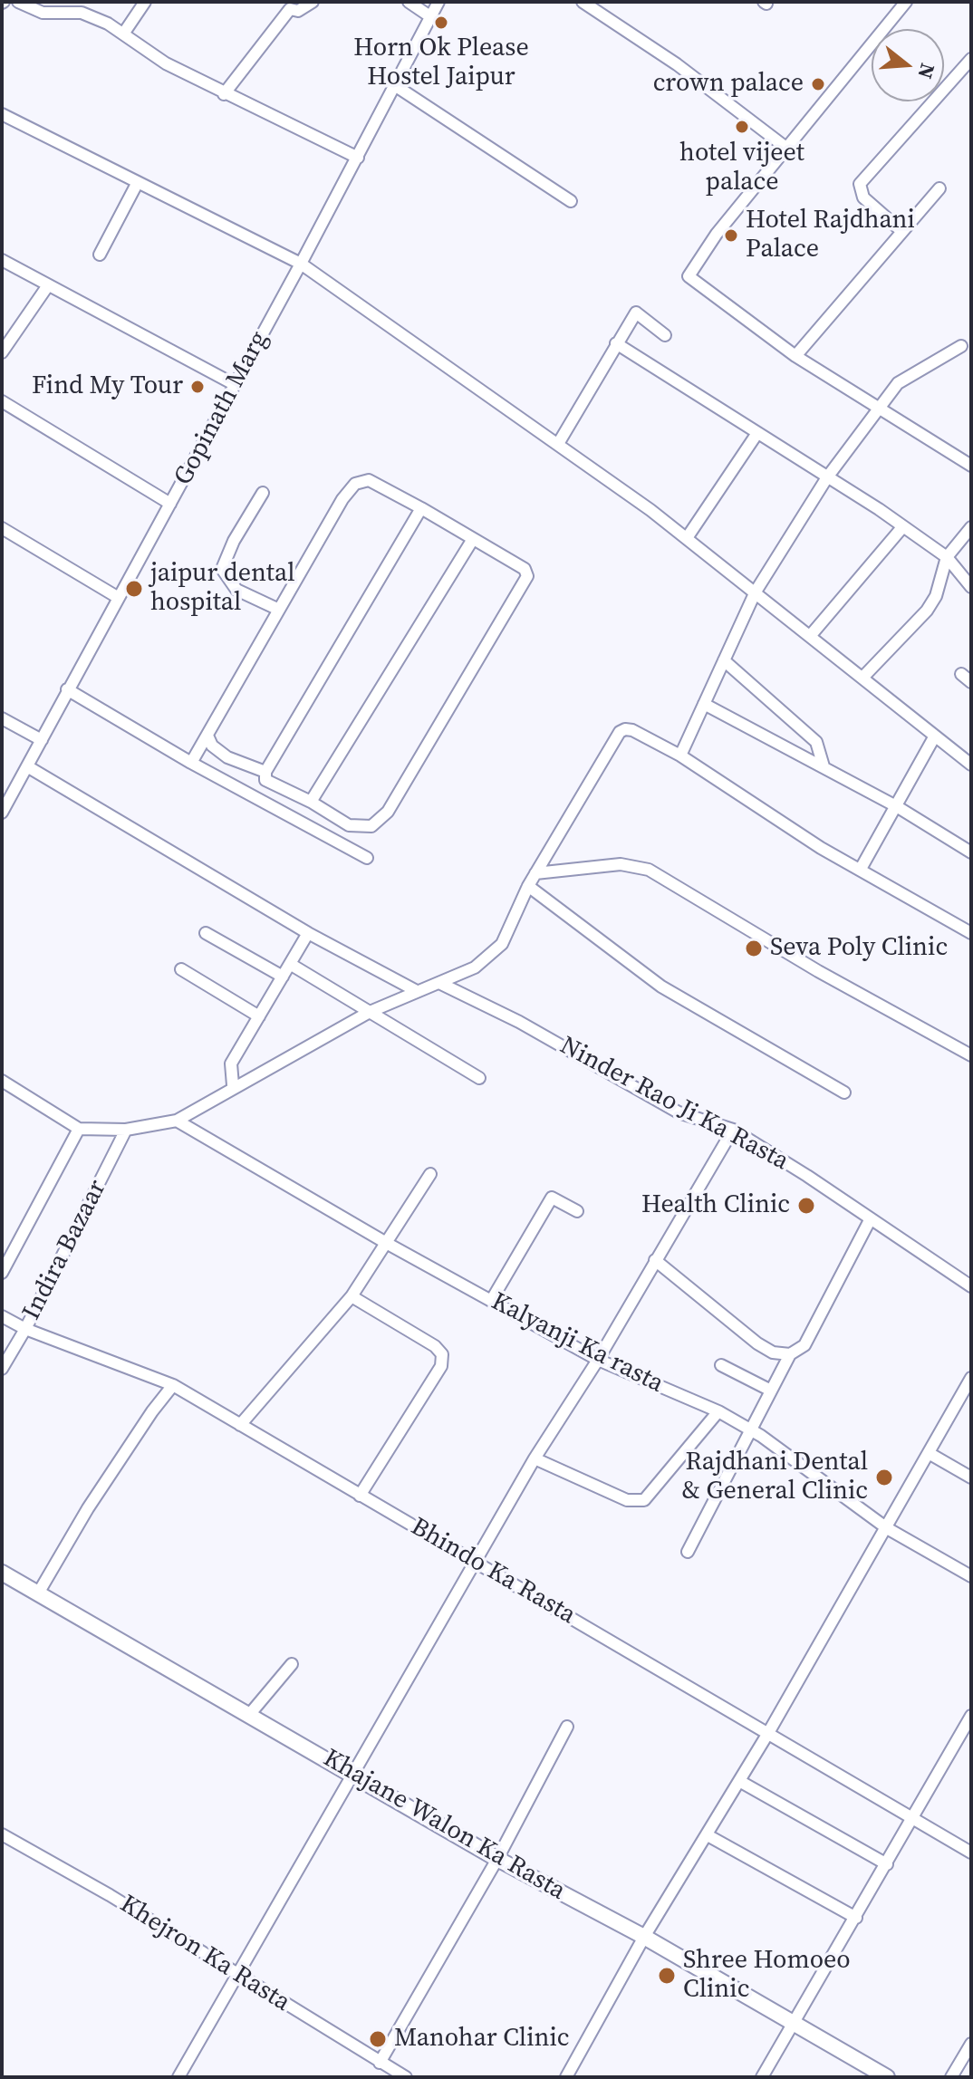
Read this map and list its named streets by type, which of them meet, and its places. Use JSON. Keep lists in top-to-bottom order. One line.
{"streets":{"street":["Gopinath Marg","Ninder Rao Ji Ka Rasta","Indira Bazaar","Kalyanji Ka rasta","Bhindo Ka Rasta","Khajane Walon Ka Rasta","Khejron Ka Rasta"]},"crossings":[["Indira Bazaar","Bhindo Ka Rasta"]],"places":["Horn Ok Please Hostel Jaipur","crown palace","hotel vijeet palace","Hotel Rajdhani Palace","Find My Tour","jaipur dental hospital","Seva Poly Clinic","Health Clinic","Rajdhani Dental & General Clinic","Shree Homoeo Clinic","Manohar Clinic"],"north":"right"}
